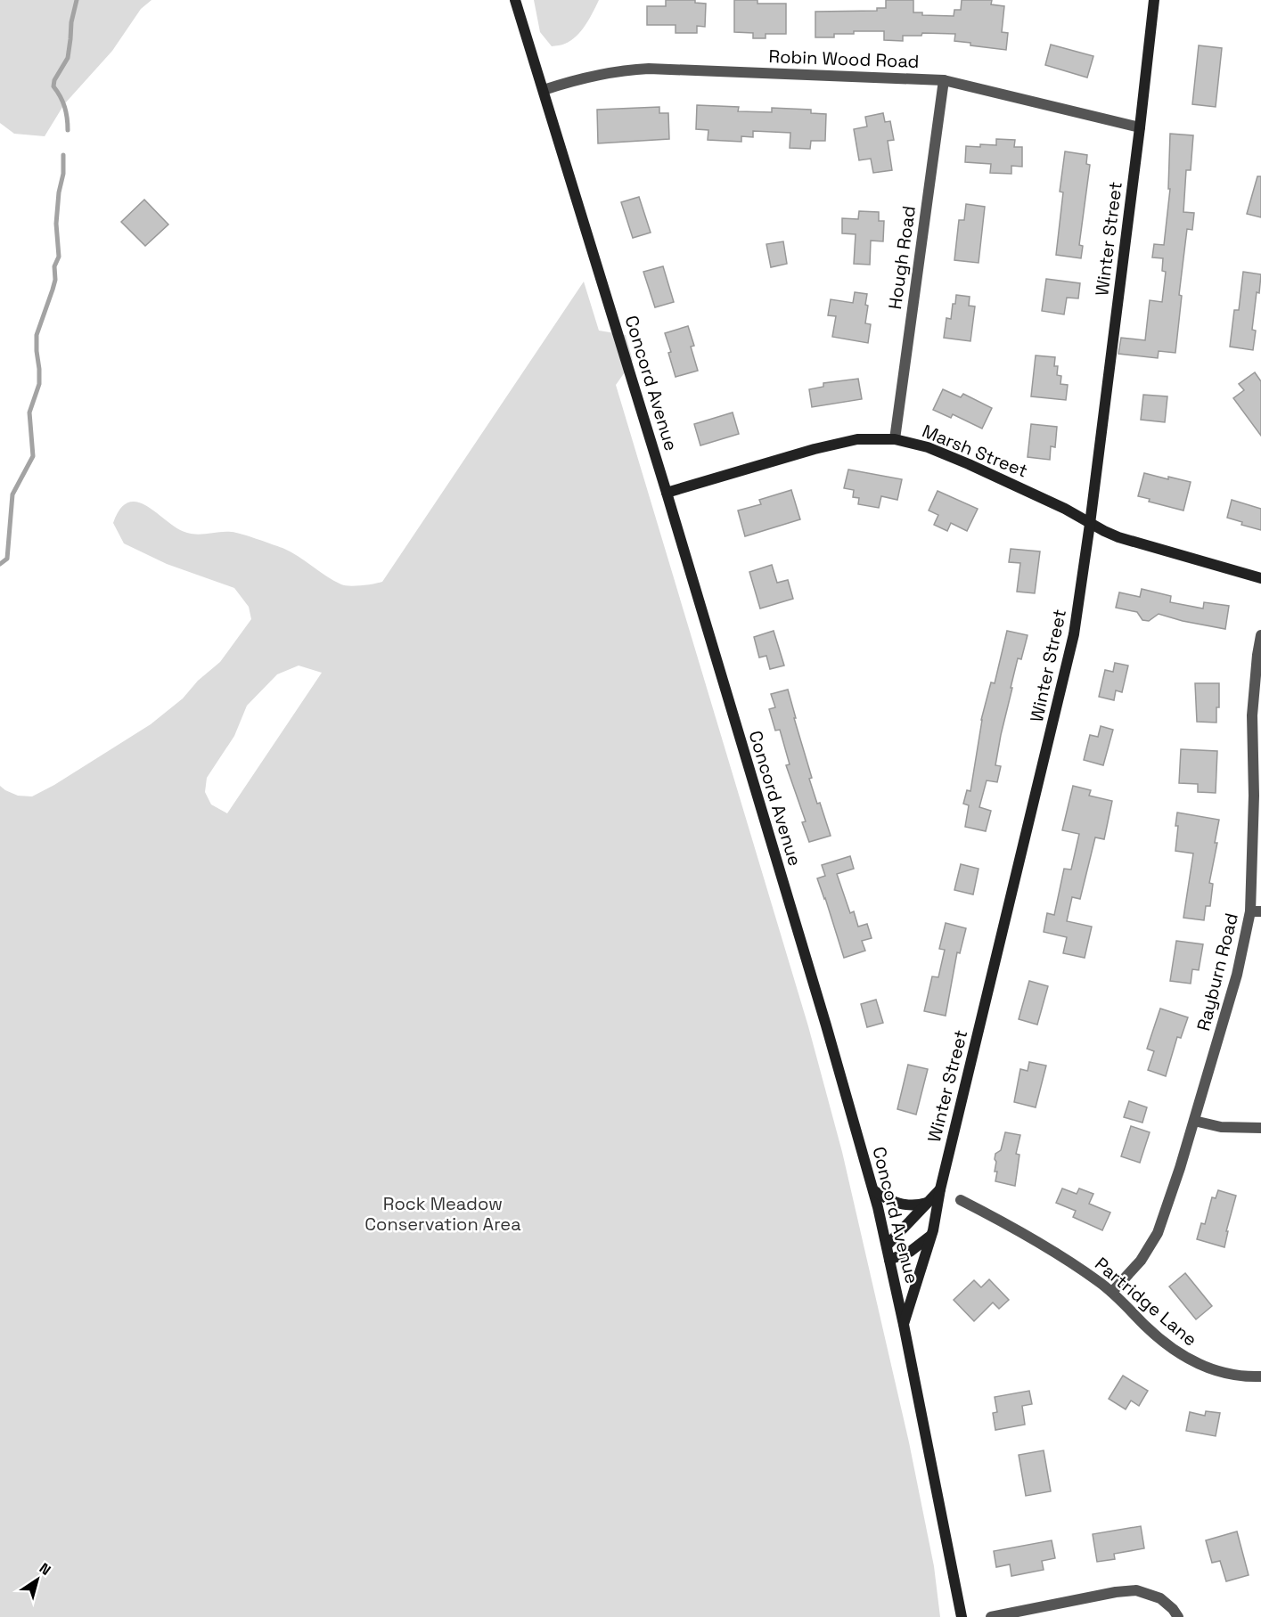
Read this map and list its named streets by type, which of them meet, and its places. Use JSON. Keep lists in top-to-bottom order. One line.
{"streets":{"main road":["Winter Street","Concord Avenue","Marsh Street"],"street":["Robin Wood Road","Hough Road","Rayburn Road","Partridge Lane"]},"crossings":[["Robin Wood Road","Winter Street"],["Robin Wood Road","Hough Road"],["Robin Wood Road","Concord Avenue"],["Winter Street","Concord Avenue"],["Winter Street","Marsh Street"],["Hough Road","Marsh Street"],["Concord Avenue","Marsh Street"],["Rayburn Road","Partridge Lane"]],"parks":["Rock Meadow Conservation Area"],"north":"top right"}
